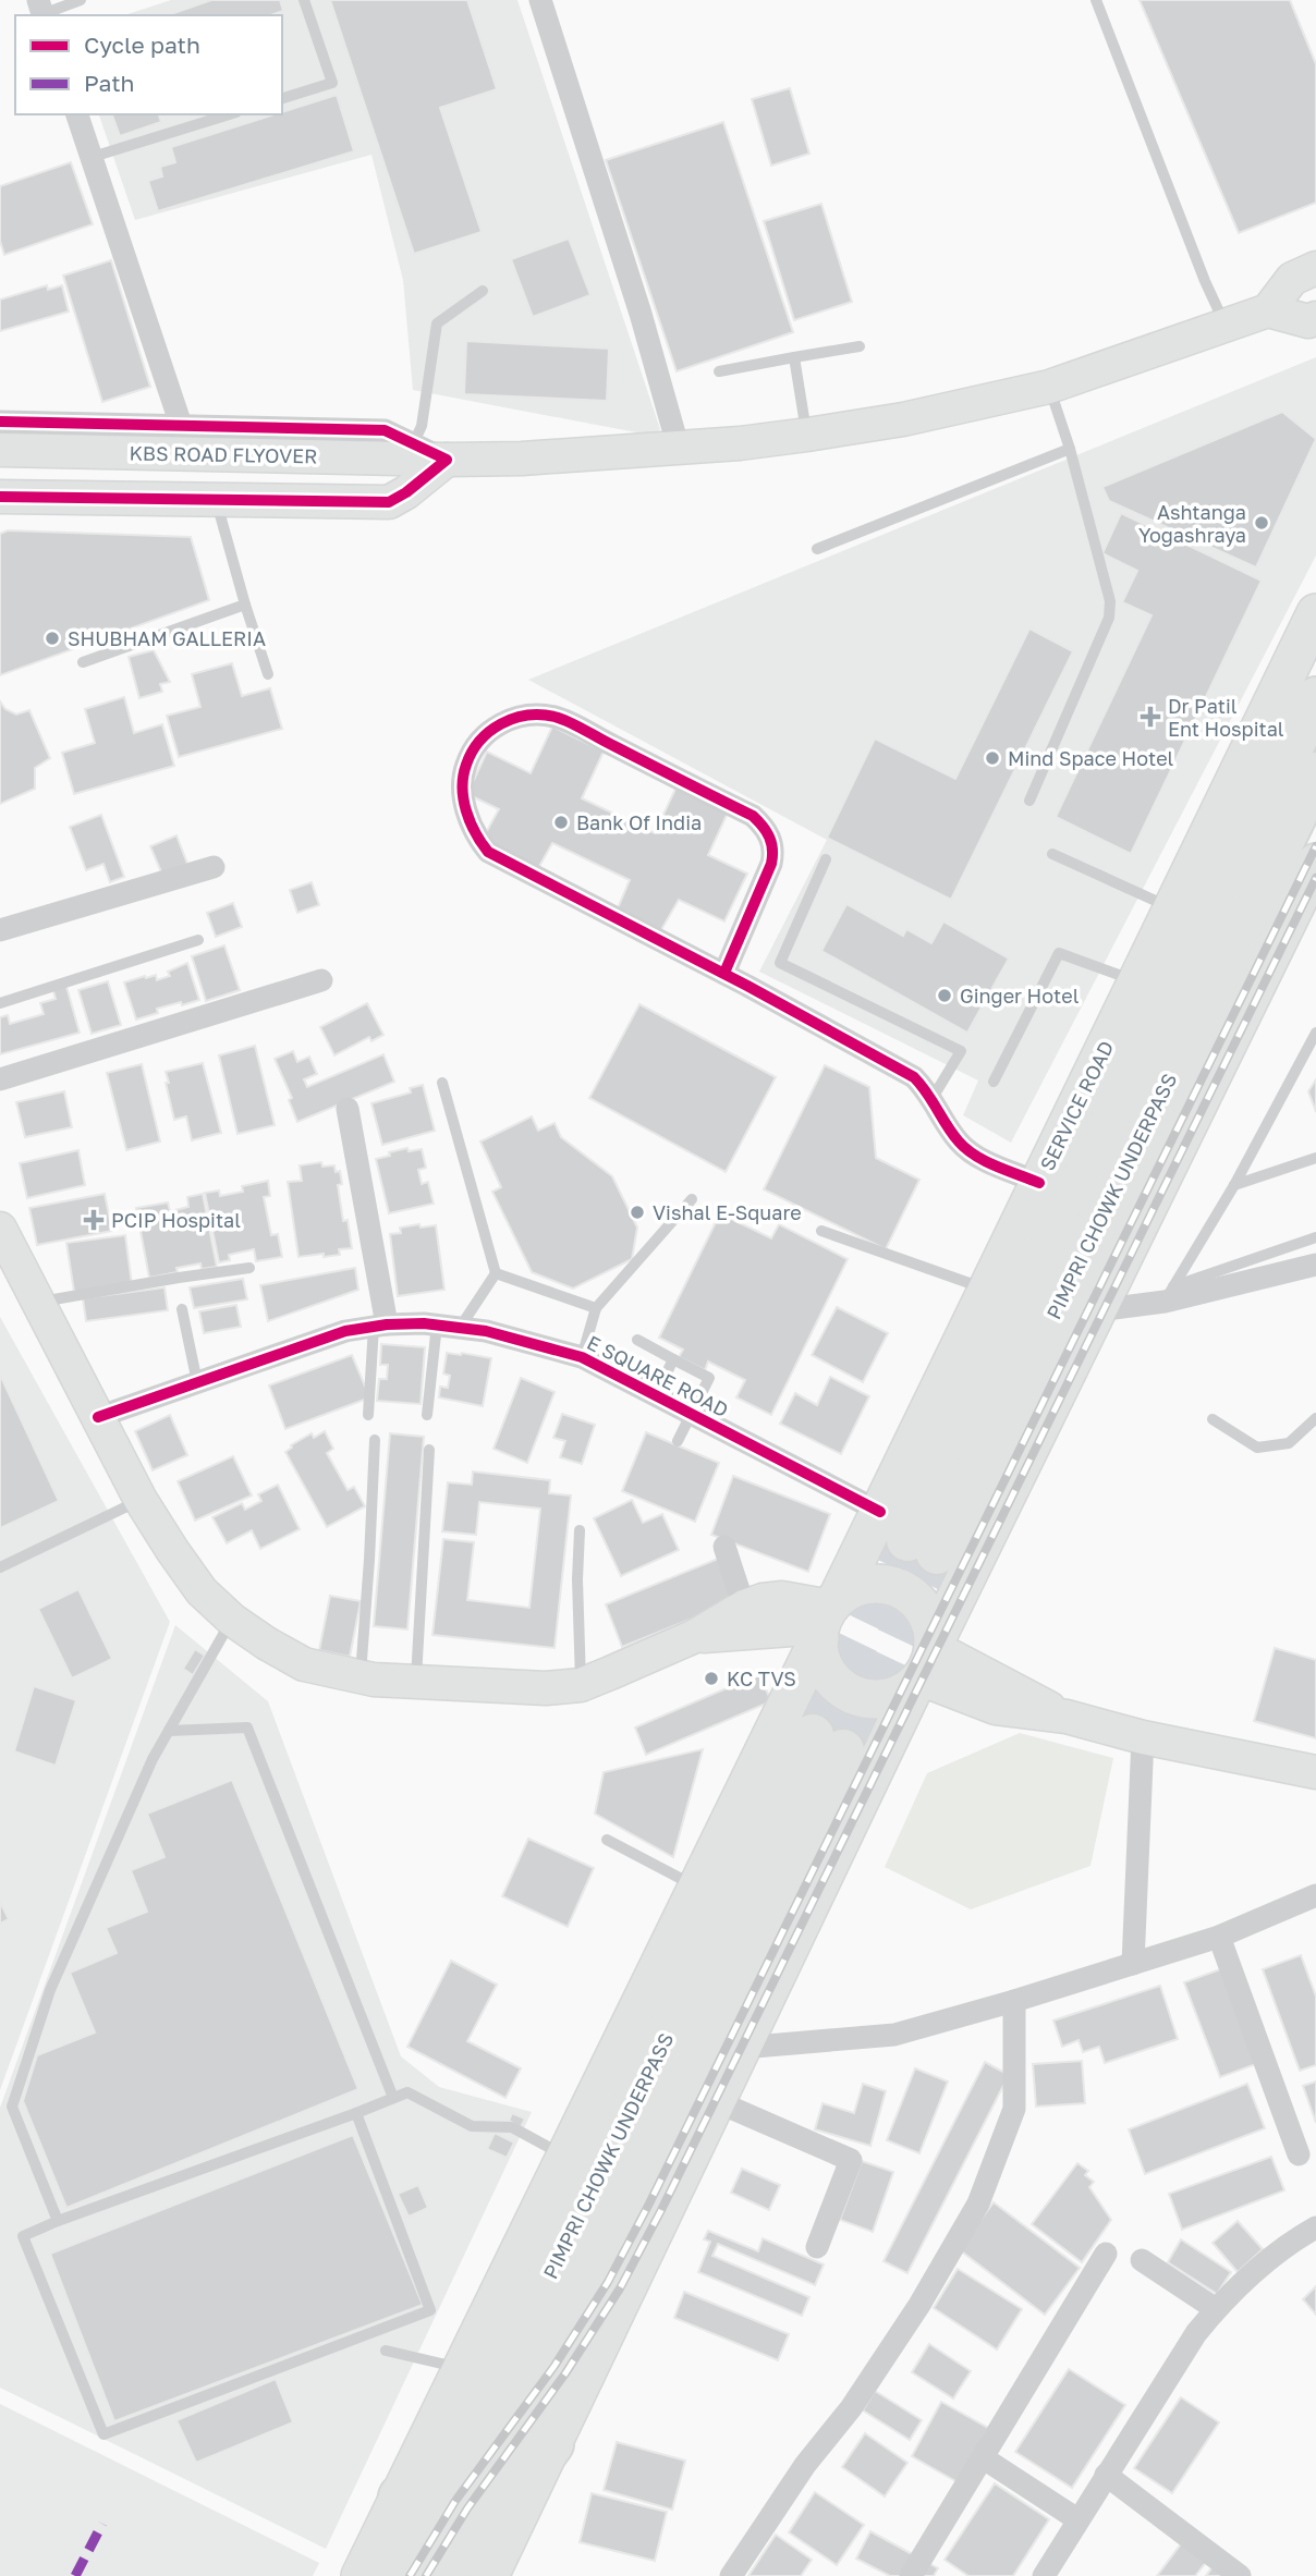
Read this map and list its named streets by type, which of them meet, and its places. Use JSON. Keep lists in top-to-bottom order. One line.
{"streets":{"highway":["PIMPRI CHOWK UNDERPASS"],"main road":["KBS ROAD FLYOVER","SERVICE ROAD"],"street":["E SQUARE ROAD"]},"crossings":[["SERVICE ROAD","PIMPRI CHOWK UNDERPASS"],["SERVICE ROAD","E SQUARE ROAD"],["PIMPRI CHOWK UNDERPASS","E SQUARE ROAD"]],"places":{"other":["Ashtanga Yogashraya","SHUBHAM GALLERIA","Mind Space Hotel","Bank Of India","Ginger Hotel","Vishal E-Square","KC TVS"],"health":["Dr Patil Ent Hospital","PCIP Hospital"]},"legend":["Cycle path","Path"]}
